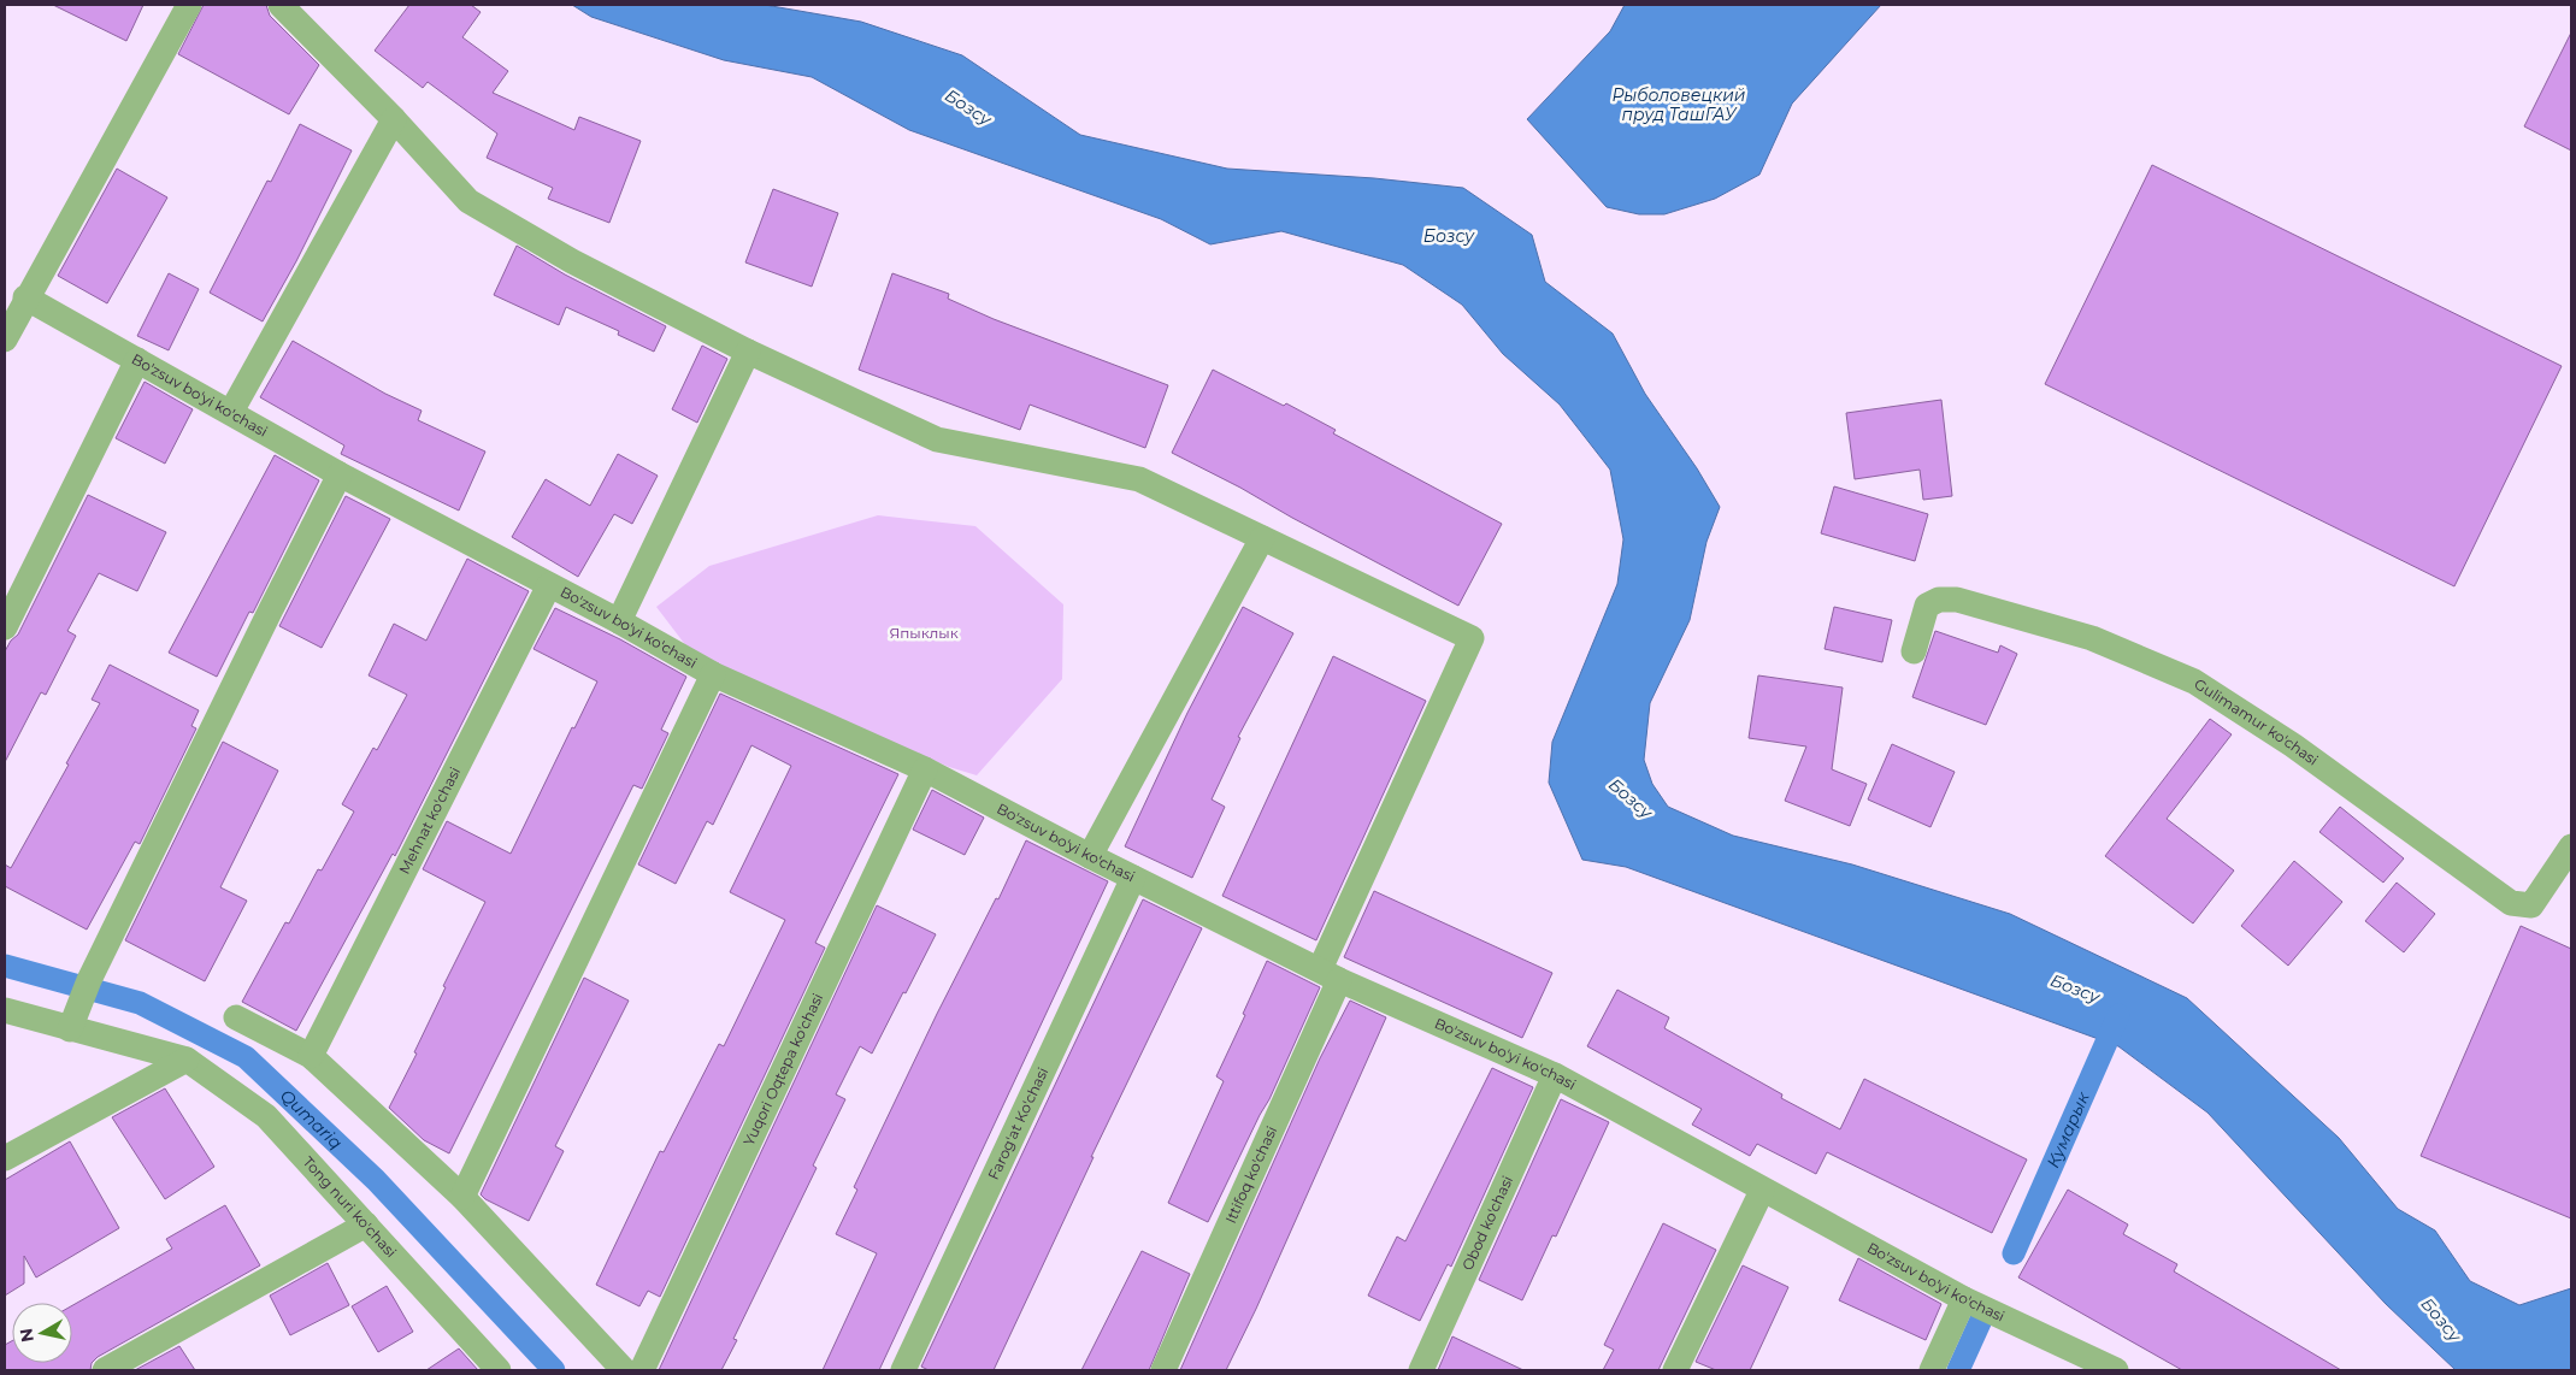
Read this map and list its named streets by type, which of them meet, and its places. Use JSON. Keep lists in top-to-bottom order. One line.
{"streets":{"street":["Bo'zsuv bo'yi ko'chasi","Gulimamur ko'chasi","Mehnat ko'chasi","Yuqori Oqtepa ko'chasi","Farog'at Ko'chasi","Ittifoq ko'chasi","Tong nuri ko'chasi","Obod ko'chasi"]},"crossings":[["Bo'zsuv bo'yi ko'chasi","Mehnat ko'chasi"],["Bo'zsuv bo'yi ko'chasi","Yuqori Oqtepa ko'chasi"],["Bo'zsuv bo'yi ko'chasi","Farog'at Ko'chasi"],["Bo'zsuv bo'yi ko'chasi","Ittifoq ko'chasi"],["Bo'zsuv bo'yi ko'chasi","Obod ko'chasi"]],"water":["Рыболовецкий пруд ТашГАУ","Бозсу","Qumariq","Кумарык"],"parks":["Япыклык"],"north":"left"}
